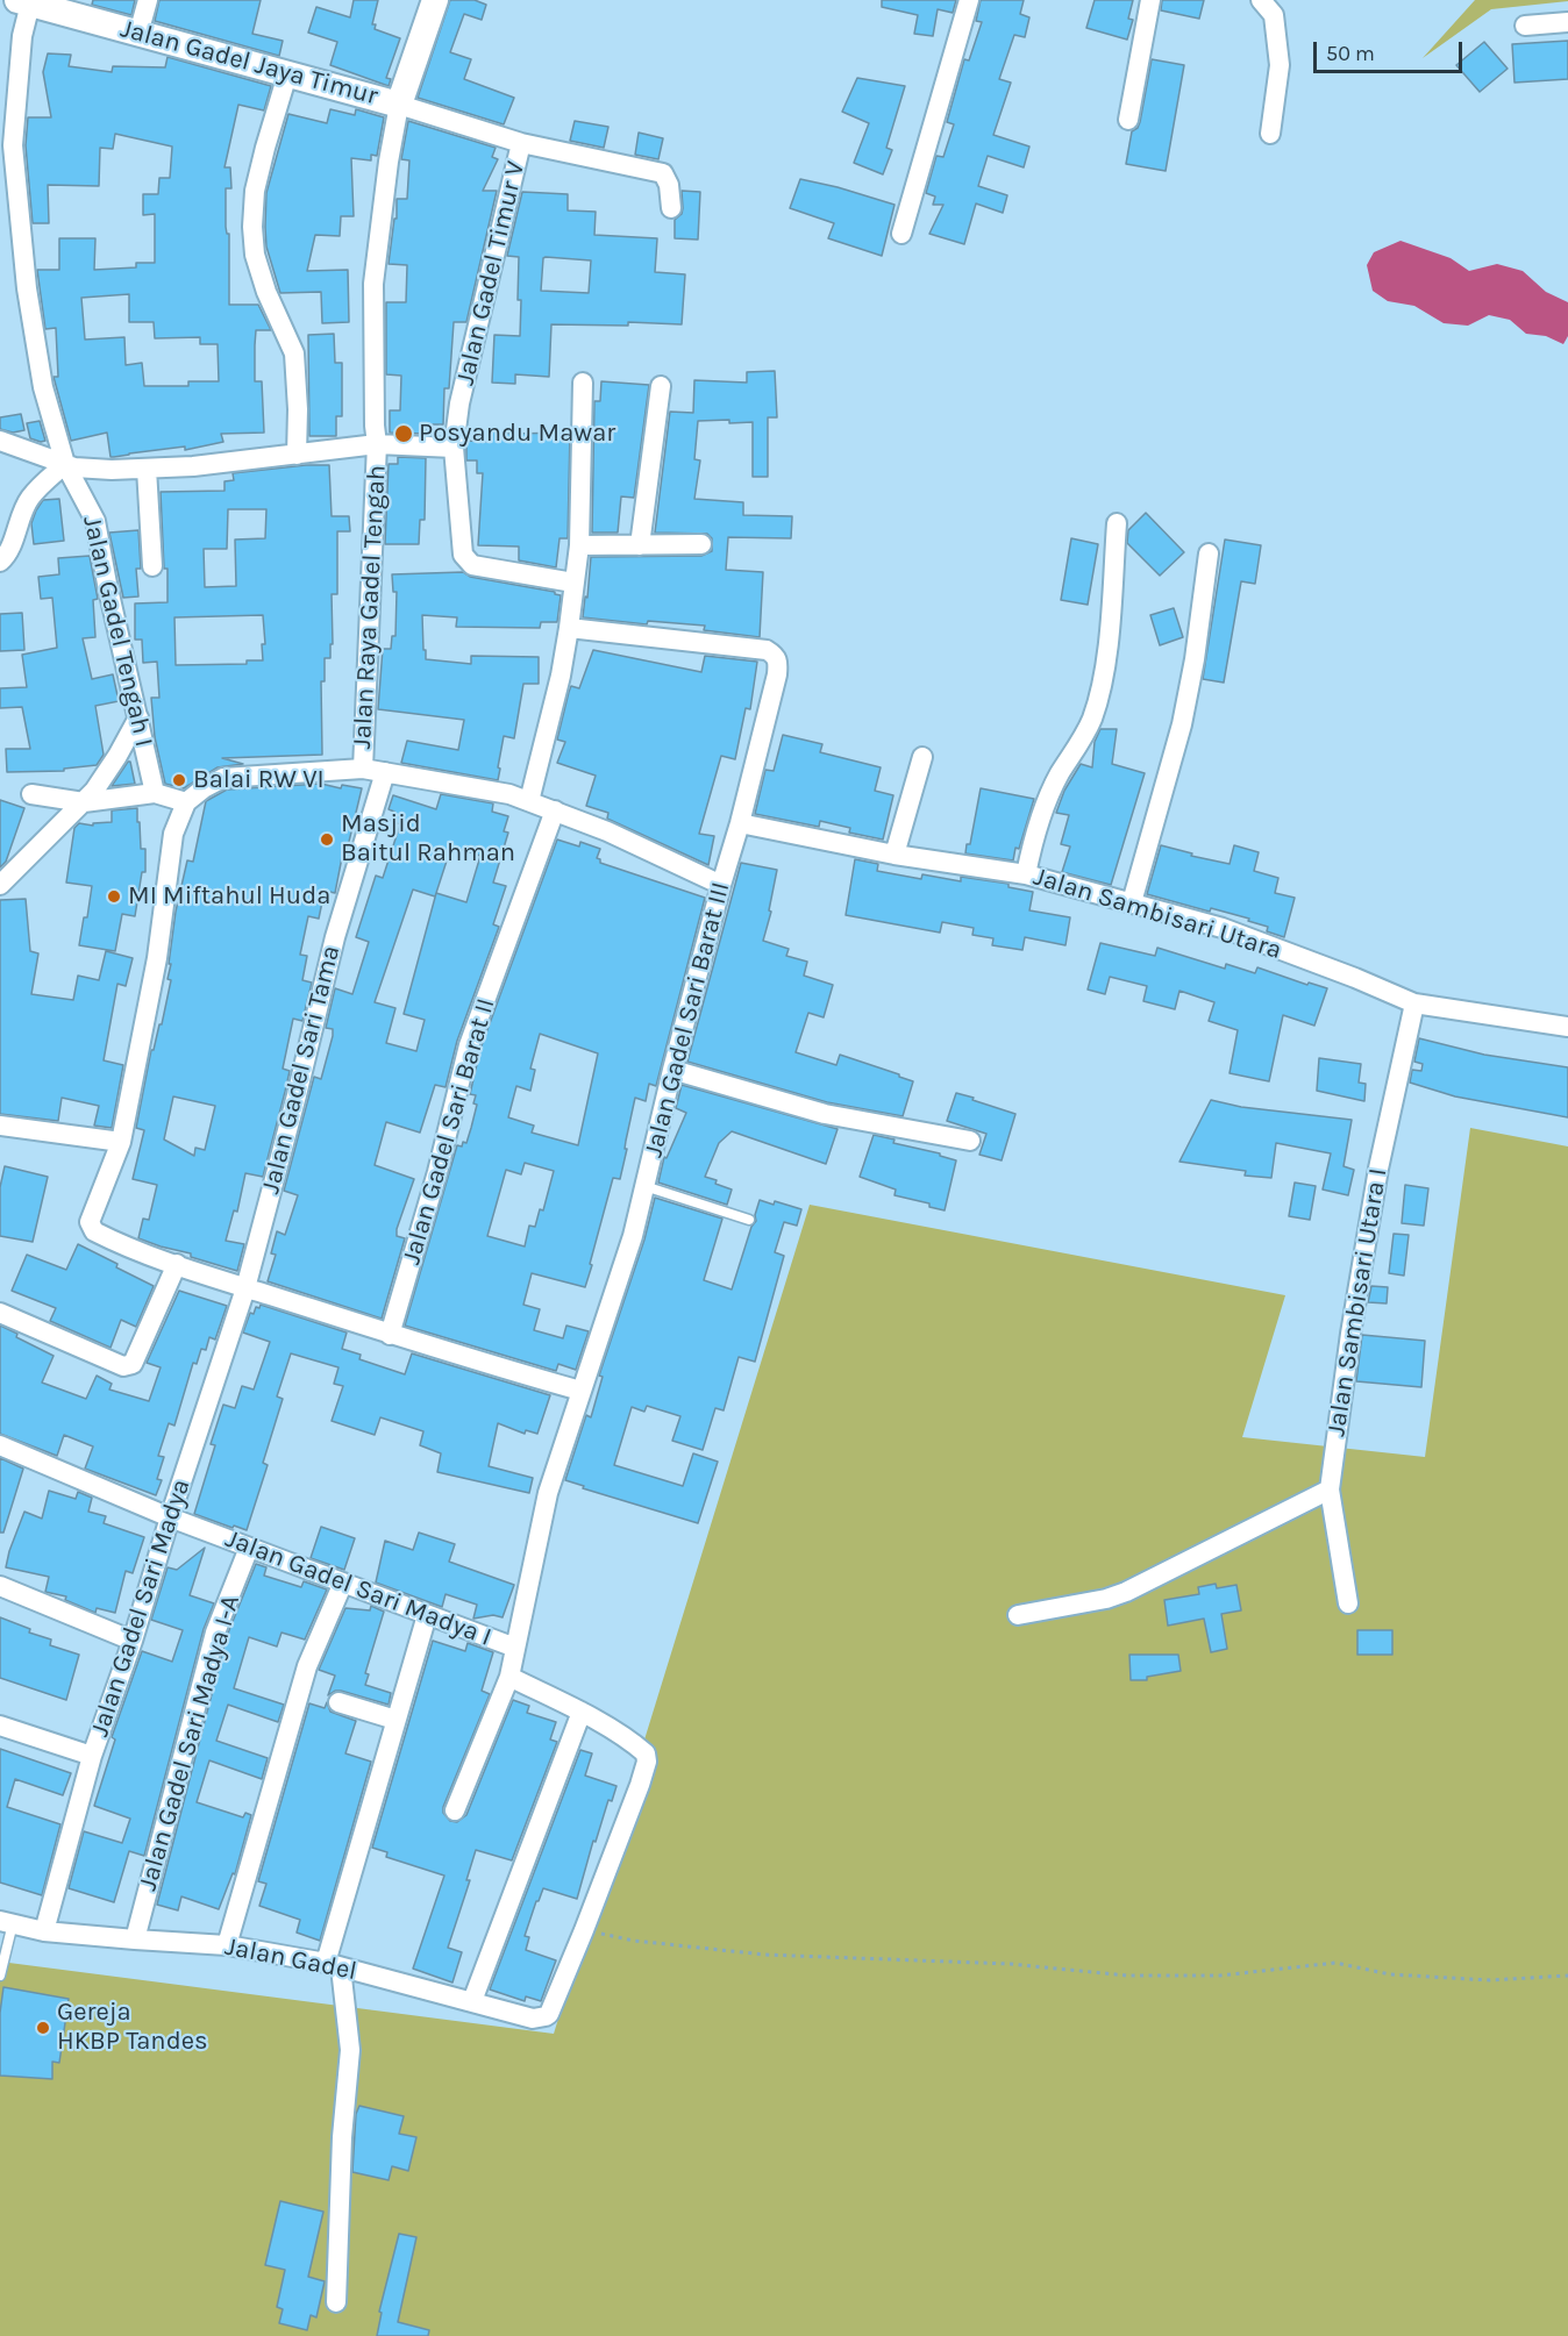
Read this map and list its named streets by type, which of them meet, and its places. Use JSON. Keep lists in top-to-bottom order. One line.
{"streets":{"street":["Jalan Gadel Jaya Timur","Jalan Gadel Timur V","Jalan Raya Gadel Tengah","Jalan Gadel Tengah I","Jalan Sambisari Utara","Jalan Gadel Sari Barat III","Jalan Gadel Sari Tama","Jalan Gadel Sari Barat II","Jalan Sambisari Utara I","Jalan Gadel Sari Madya I","Jalan Gadel Sari Madya","Jalan Gadel Sari Madya I-A","Jalan Gadel"]},"crossings":[["Jalan Gadel Jaya Timur","Jalan Gadel Timur V"],["Jalan Gadel Jaya Timur","Jalan Raya Gadel Tengah"],["Jalan Gadel Jaya Timur","Jalan Gadel Tengah I"],["Jalan Gadel Timur V","Jalan Raya Gadel Tengah"],["Jalan Sambisari Utara","Jalan Gadel Sari Barat III"],["Jalan Sambisari Utara","Jalan Sambisari Utara I"],["Jalan Gadel Sari Barat III","Jalan Gadel Sari Madya I"],["Jalan Gadel Sari Tama","Jalan Gadel Sari Madya"],["Jalan Gadel Sari Madya I","Jalan Gadel Sari Madya"],["Jalan Gadel Sari Madya I","Jalan Gadel Sari Madya I-A"],["Jalan Gadel Sari Madya I","Jalan Gadel"],["Jalan Gadel Sari Madya","Jalan Gadel"],["Jalan Gadel Sari Madya I-A","Jalan Gadel"]],"places":["Posyandu Mawar","Balai RW VI","Masjid Baitul Rahman","MI Miftahul Huda","Gereja HKBP Tandes"],"scale_bar":"50 m"}
